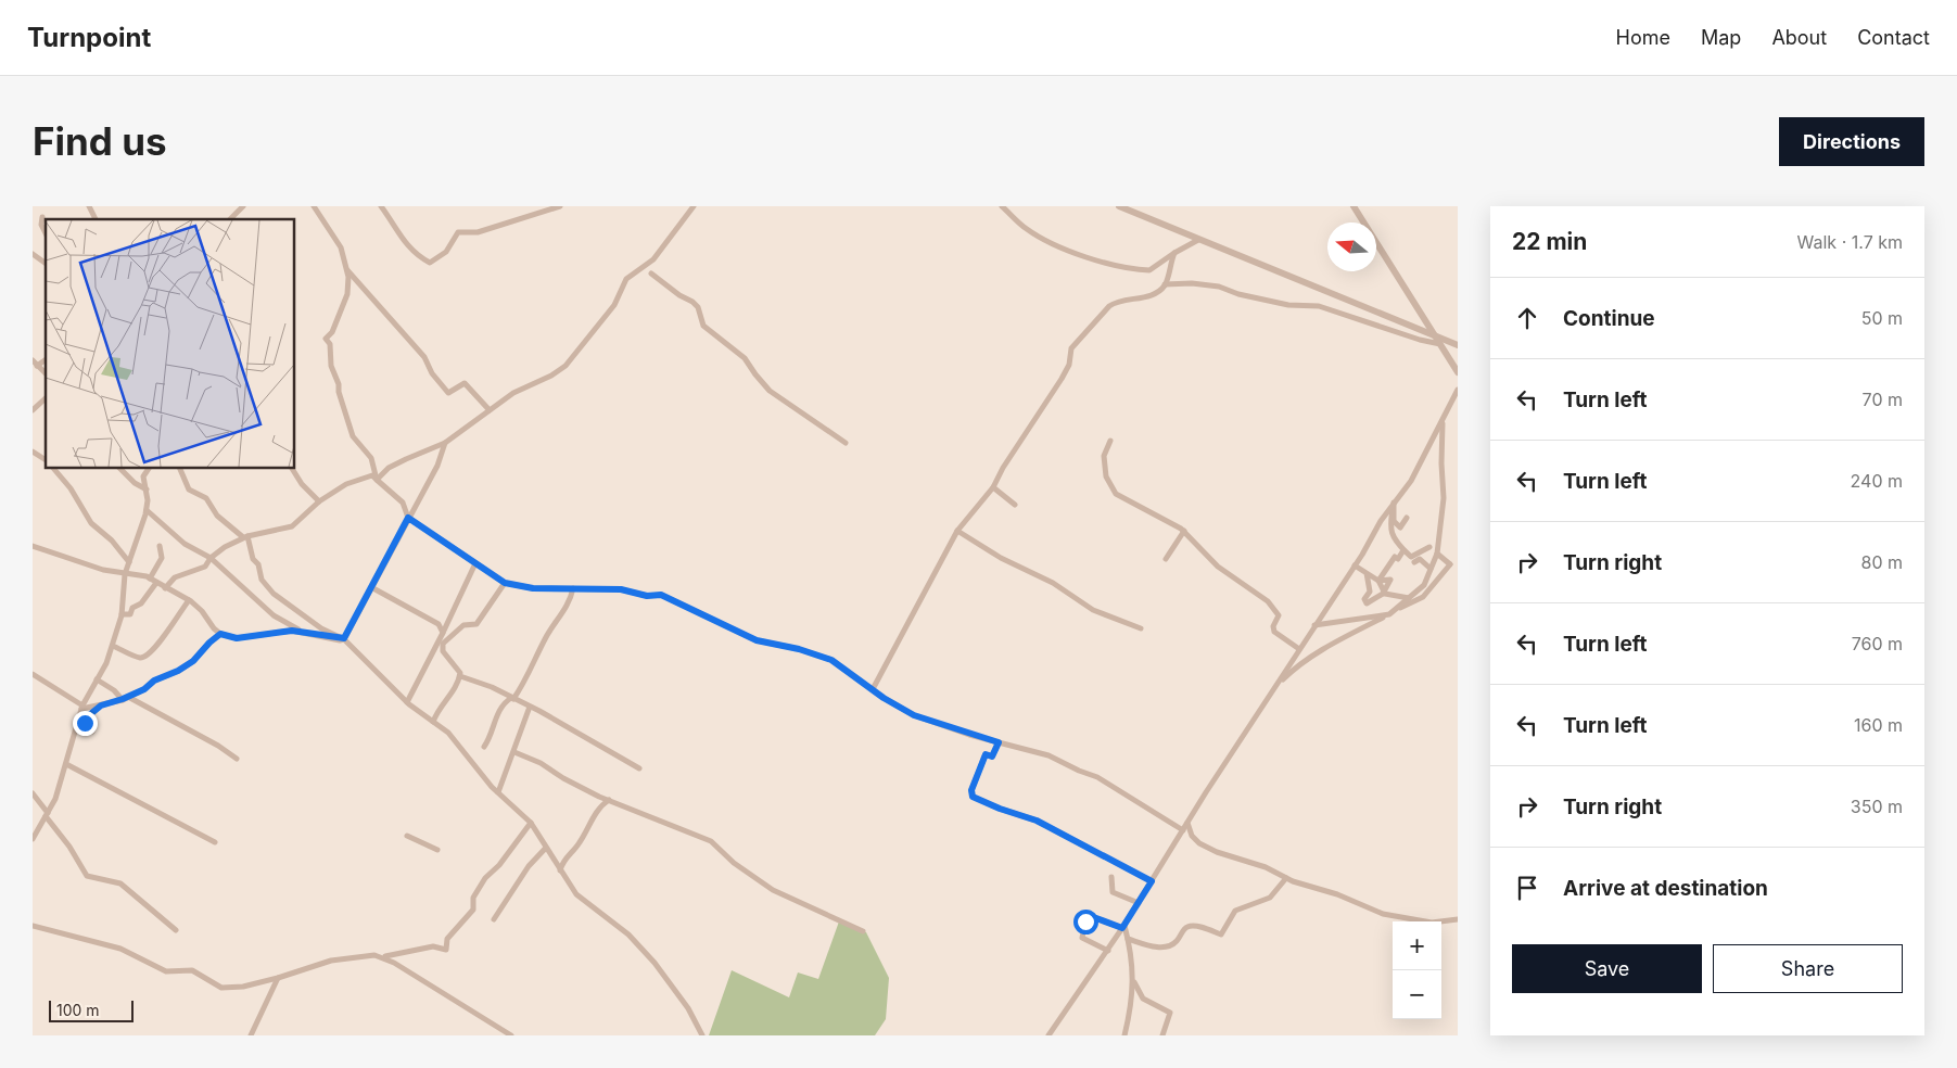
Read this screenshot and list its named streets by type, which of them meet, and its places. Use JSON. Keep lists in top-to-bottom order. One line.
{"scale_bar":"100 m","north":"left","page":{"header":"Turnpoint","nav":["Home","Map","About","Contact"],"buttons":["Directions",["Save","Share"]],"title":"Find us","heading":["22 min","Walk · 1.7 km"],"list":[["Continue","50 m"],["Turn left","70 m"],["Turn left","240 m"],["Turn right","80 m"],["Turn left","760 m"],["Turn left","160 m"],["Turn right","350 m"],"Arrive at destination"],"map_buttons":["+","−"],"scale":"100 m"}}
